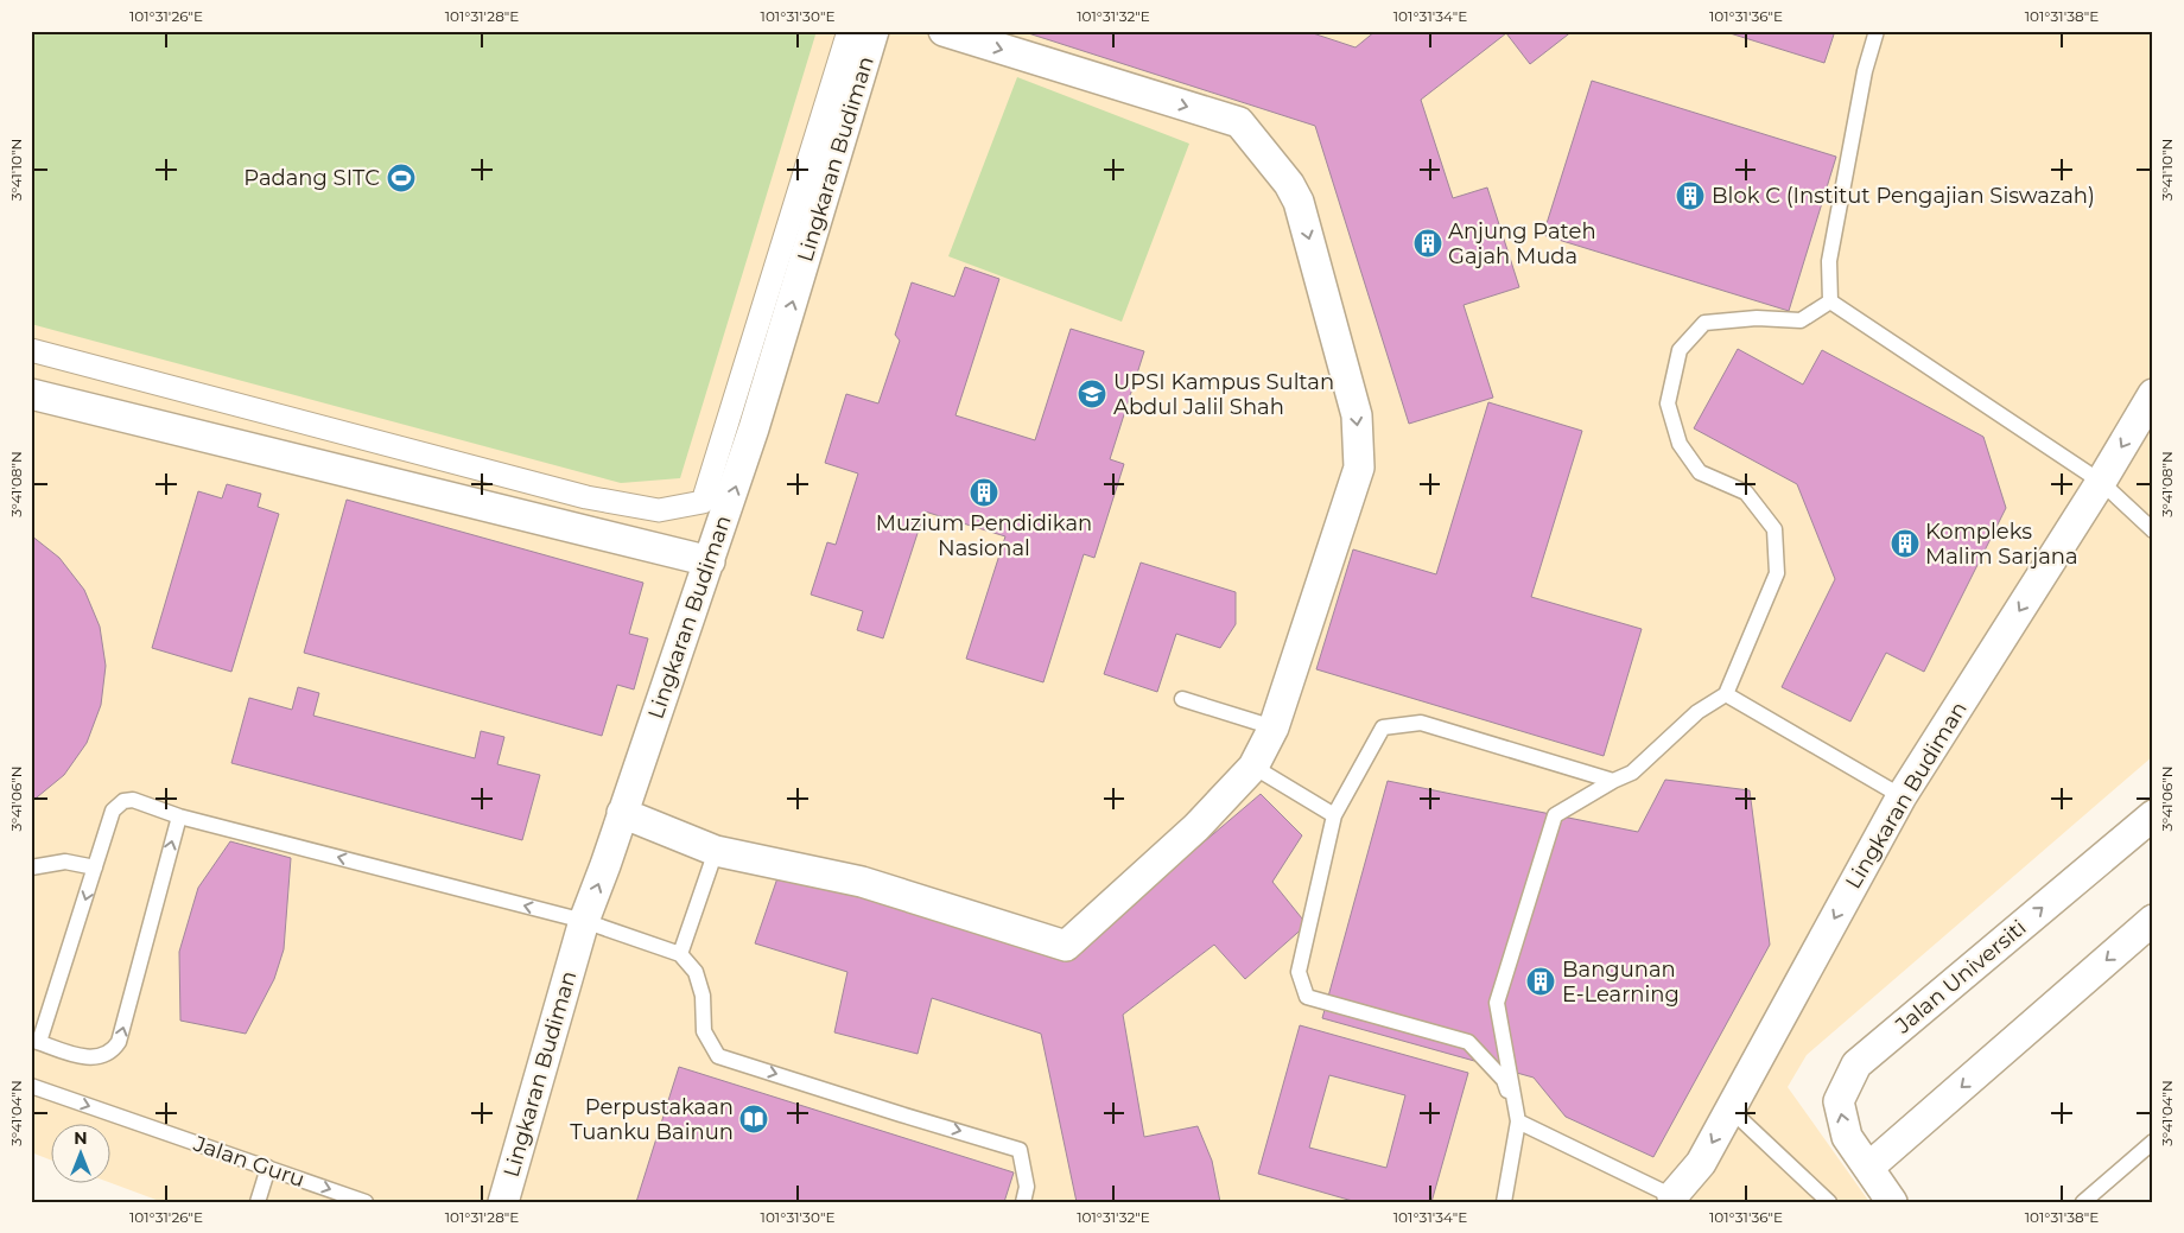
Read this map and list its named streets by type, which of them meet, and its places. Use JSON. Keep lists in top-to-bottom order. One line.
{"streets":{"street":["Lingkaran Budiman","Jalan Universiti"],"lane":["Jalan Guru"]},"one_way":["Jalan Guru"],"places":{"sports":["Padang SITC"],"building":["Blok C (Institut Pengajian Siswazah)","Anjung Pateh Gajah Muda","Muzium Pendidikan Nasional","Kompleks Malim Sarjana","Bangunan E-Learning"],"school or university":["UPSI Kampus Sultan Abdul Jalil Shah"],"library":["Perpustakaan Tuanku Bainun"]},"north":"top","coordinates":["101°31'26\"E","101°31'28\"E","101°31'30\"E","101°31'32\"E","101°31'34\"E","101°31'36\"E","101°31'38\"E","3°41'10\"N","3°41'08\"N","3°41'06\"N","3°41'04\"N"]}
